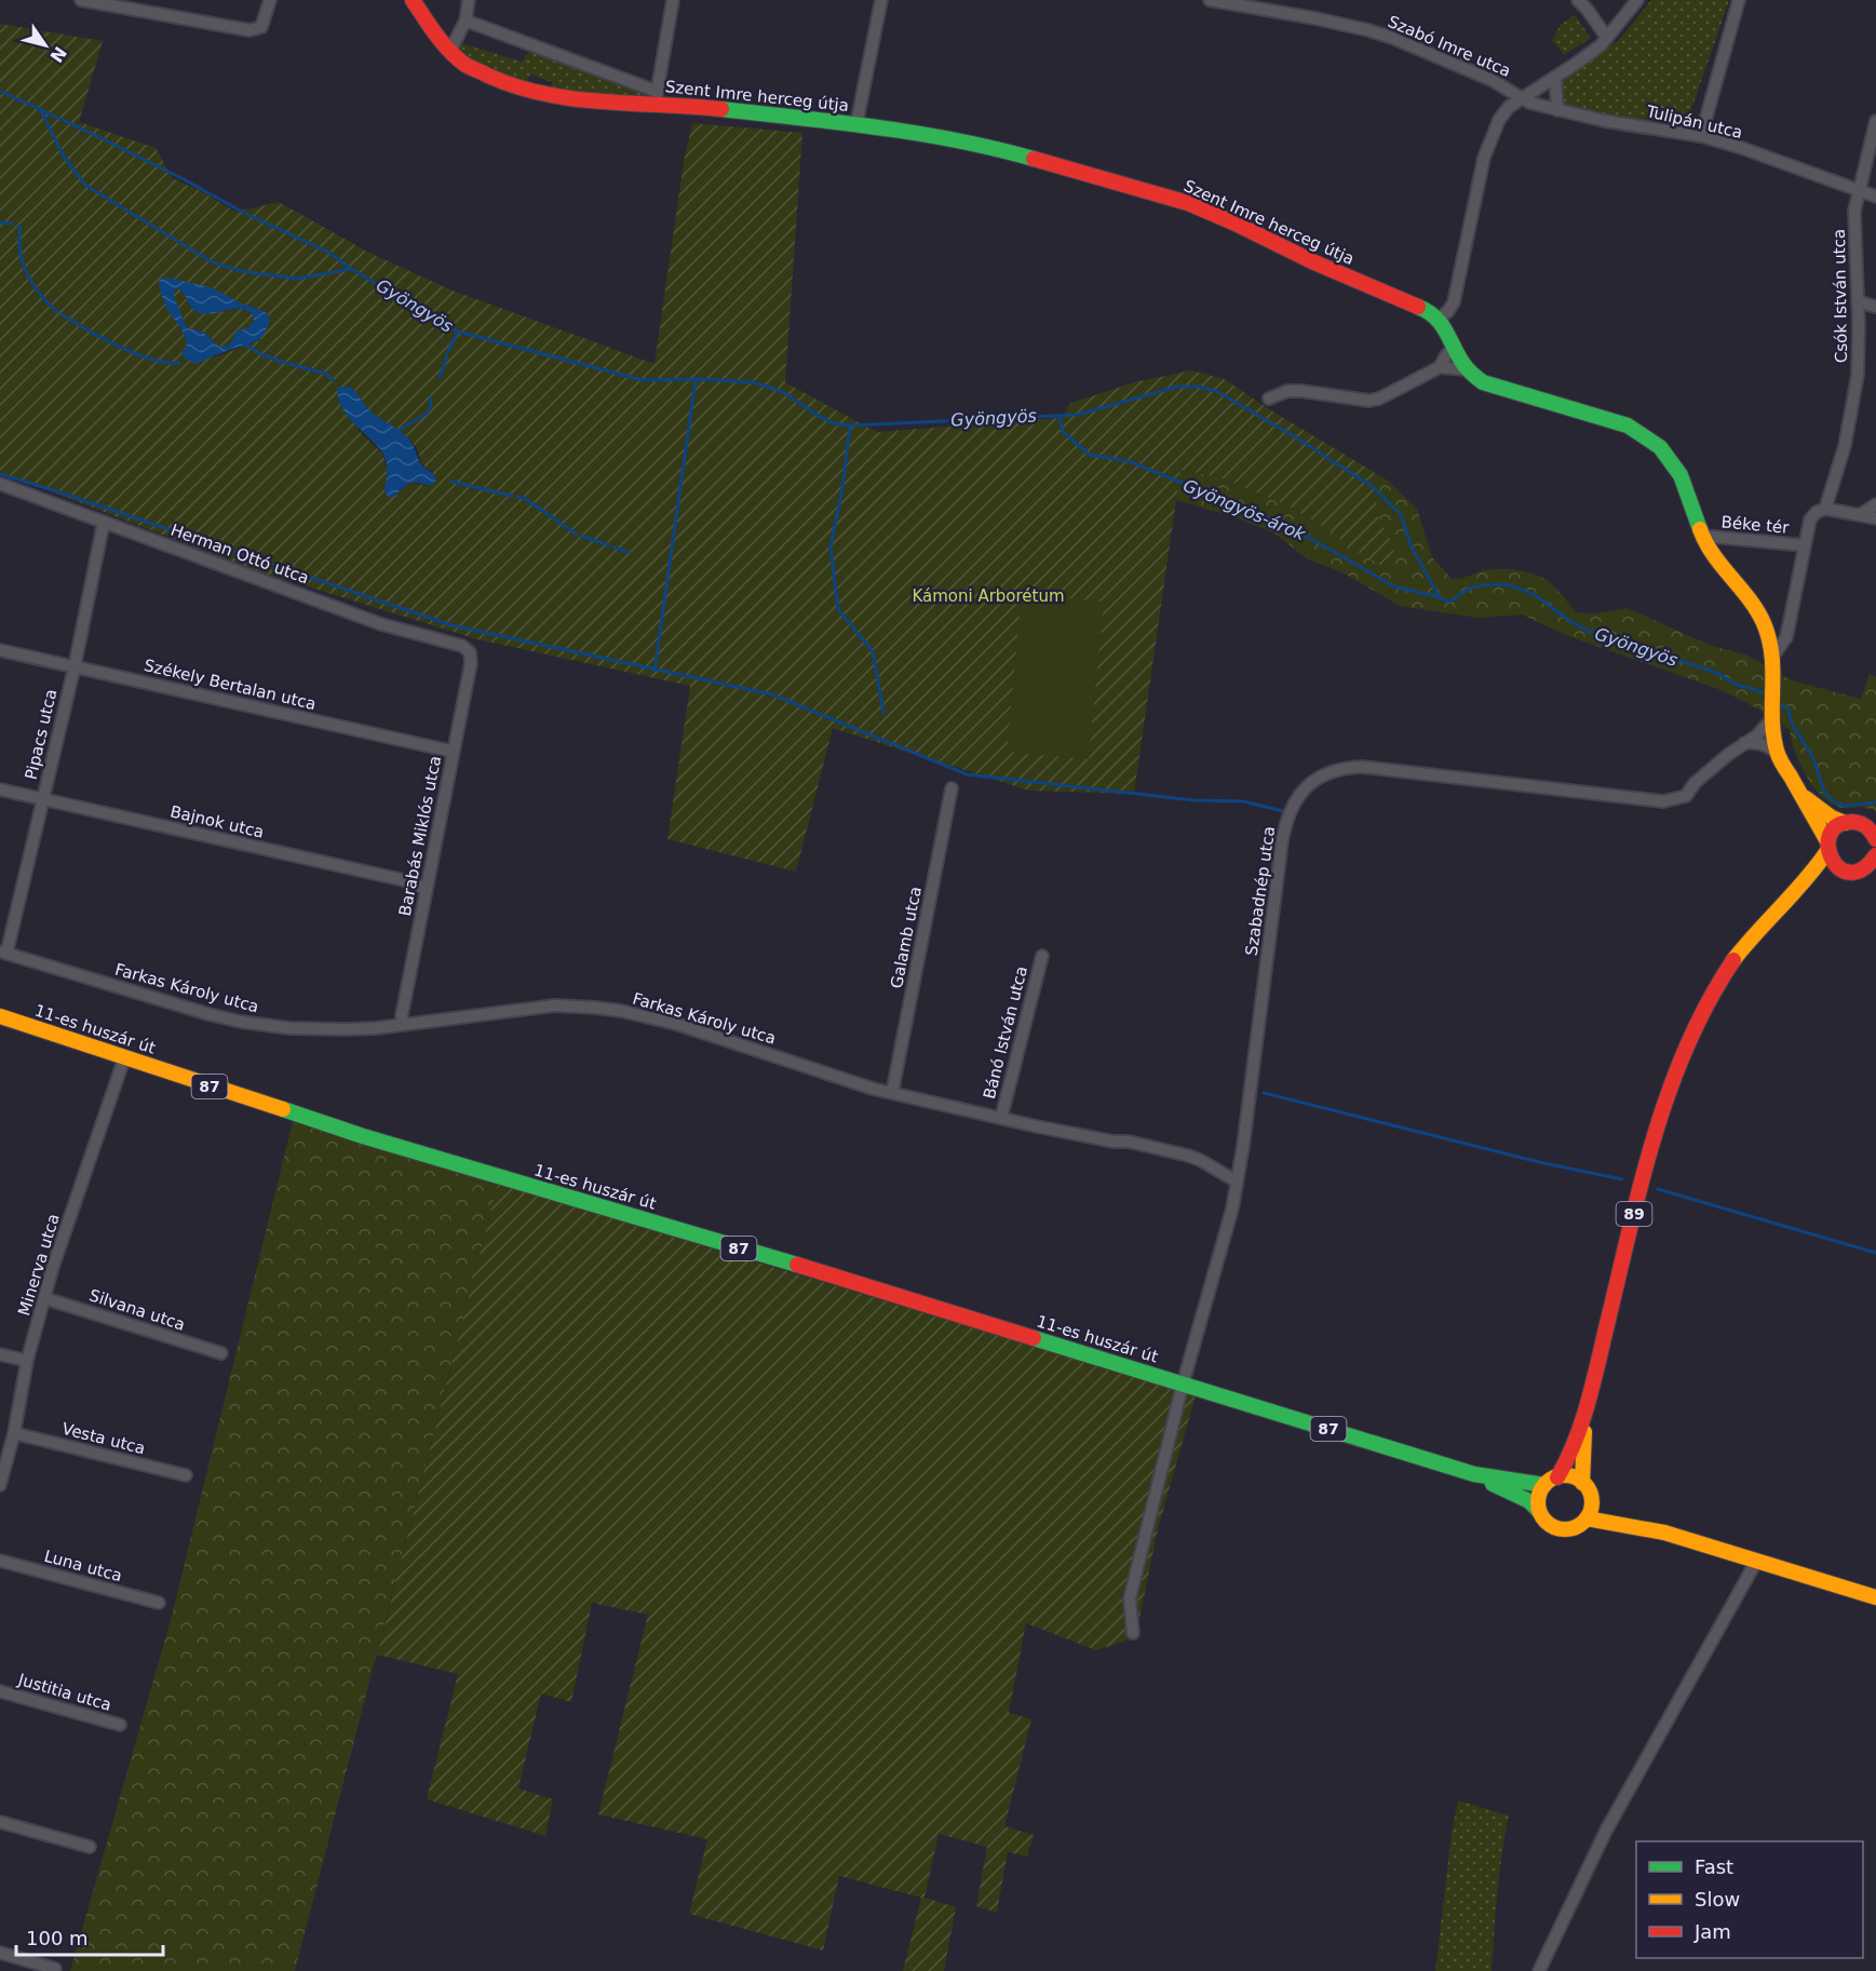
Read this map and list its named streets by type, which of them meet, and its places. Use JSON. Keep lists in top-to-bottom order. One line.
{"streets":{"main road":["Szent Imre herceg útja","11-es huszár út","87","89"],"street":["Szabó Imre utca","Tulipán utca","Csók István utca","Béke tér","Herman Ottó utca","Székely Bertalan utca","Pipacs utca","Bajnok utca","Barabás Miklós utca","Szabadnép utca","Galamb utca","Farkas Károly utca","Bánó István utca","Minerva utca","Silvana utca","Vesta utca","Luna utca","Justitia utca"]},"crossings":[["Szabó Imre utca","Tulipán utca"],["Tulipán utca","Csók István utca"],["Csók István utca","Béke tér"],["Herman Ottó utca","Pipacs utca"],["Herman Ottó utca","Barabás Miklós utca"],["Székely Bertalan utca","Pipacs utca"],["Székely Bertalan utca","Barabás Miklós utca"],["Pipacs utca","Bajnok utca"],["Pipacs utca","Farkas Károly utca"],["Bajnok utca","Barabás Miklós utca"],["Barabás Miklós utca","Farkas Károly utca"],["Szabadnép utca","Farkas Károly utca"],["Szabadnép utca","11-es huszár út"],["Szabadnép utca","87"],["Galamb utca","Farkas Károly utca"],["Farkas Károly utca","Bánó István utca"],["11-es huszár út","87"],["11-es huszár út","Minerva utca"],["87","89"],["Minerva utca","Silvana utca"],["Minerva utca","Vesta utca"]],"water":["Gyöngyös","Gyöngyös-árok"],"parks":["Kámoni Arborétum"],"legend":["Fast","Slow","Jam"],"scale_bar":"100 m","north":"bottom right"}
